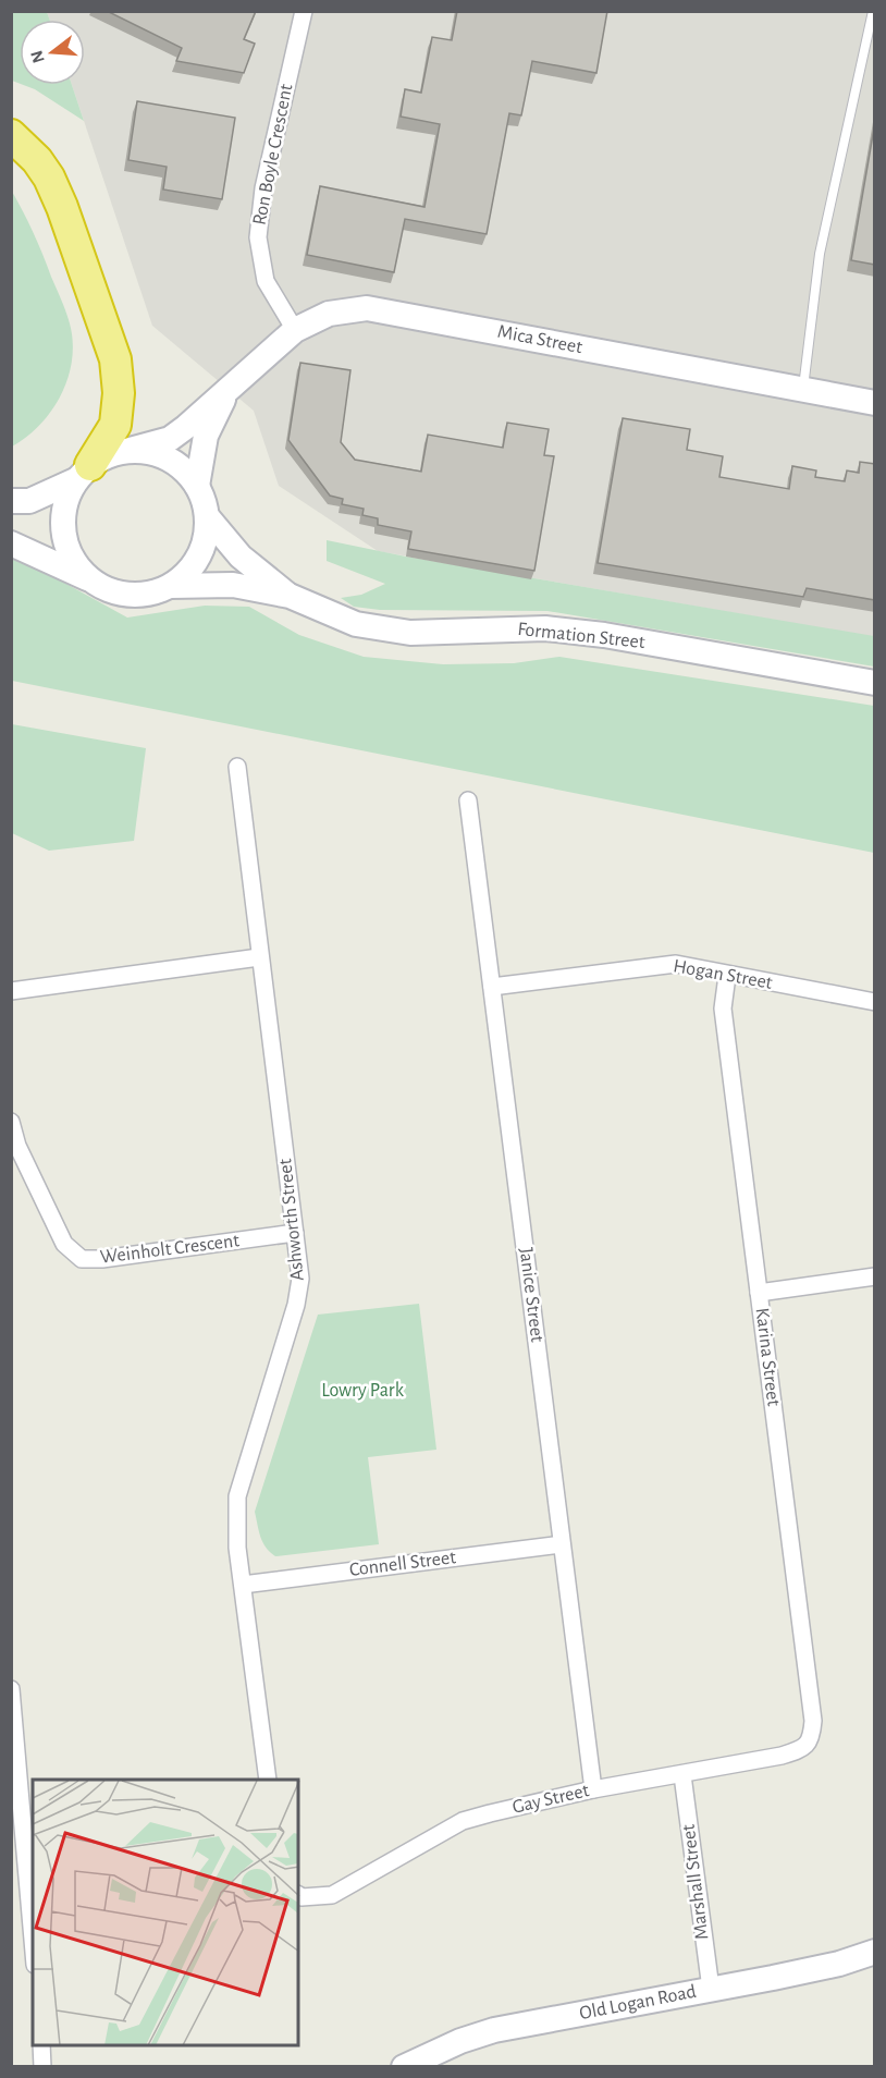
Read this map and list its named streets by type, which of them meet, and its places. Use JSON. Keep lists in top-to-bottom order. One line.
{"streets":{"main road":["Mica Street","Formation Street","Old Logan Road"],"street":["Ron Boyle Crescent","Hogan Street","Ashworth Street","Weinholt Crescent","Janice Street","Karina Street","Connell Street","Gay Street","Marshall Street"]},"crossings":[["Ron Boyle Crescent","Mica Street"],["Mica Street","Formation Street"],["Hogan Street","Janice Street"],["Hogan Street","Karina Street"],["Ashworth Street","Weinholt Crescent"],["Ashworth Street","Connell Street"],["Janice Street","Connell Street"],["Janice Street","Gay Street"],["Karina Street","Gay Street"],["Gay Street","Marshall Street"],["Marshall Street","Old Logan Road"]],"parks":["Lowry Park"],"north":"left"}
